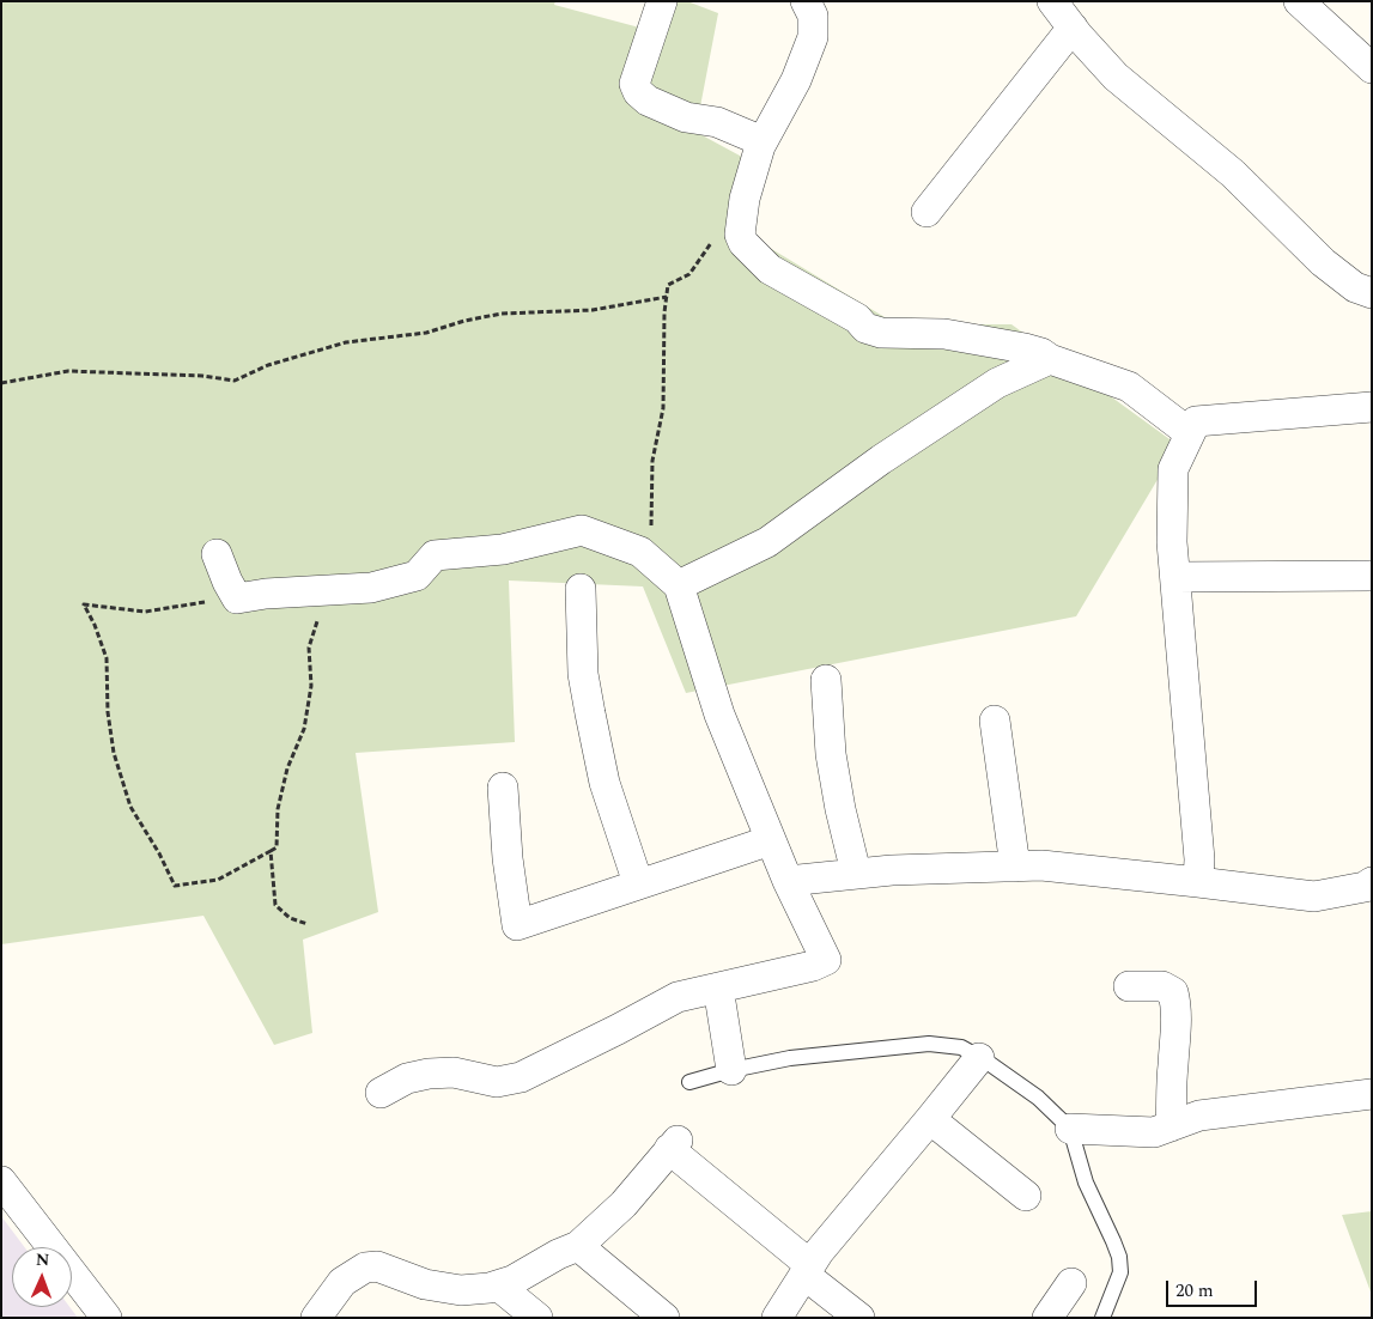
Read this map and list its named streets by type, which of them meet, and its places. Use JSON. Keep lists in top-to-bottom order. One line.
{"scale_bar":"20 m","north":"top"}
